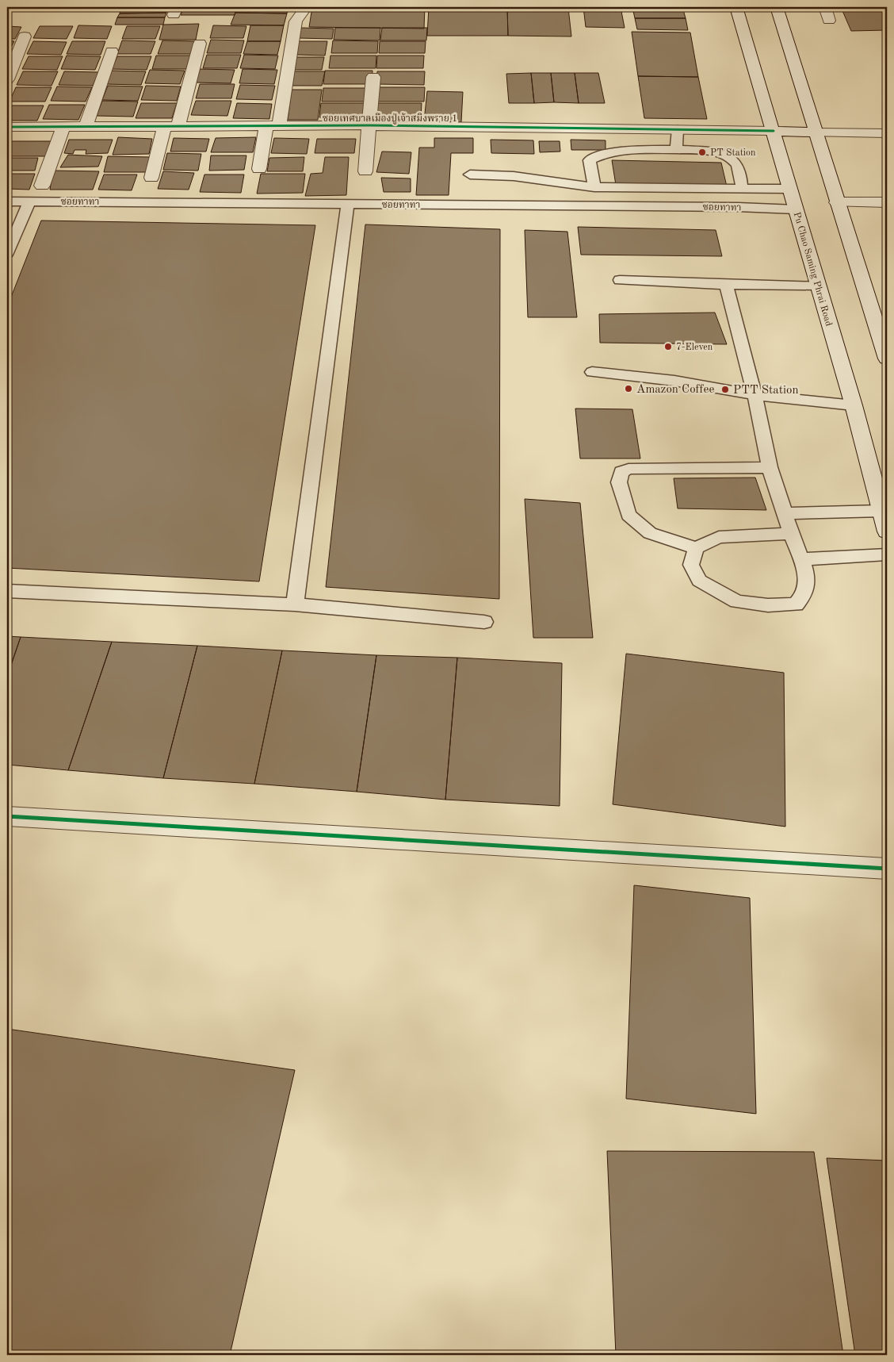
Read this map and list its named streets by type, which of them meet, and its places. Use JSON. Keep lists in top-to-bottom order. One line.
{"streets":{"street":["ซอยเทศบาลเมืองปู่เจ้าสมิงพราย 1","Pu Chao Saming Phrai Road"],"lane":["ซอยทาทา"]},"crossings":[["ซอยเทศบาลเมืองปู่เจ้าสมิงพราย 1","Pu Chao Saming Phrai Road"],["ซอยทาทา","Pu Chao Saming Phrai Road"]],"places":["PT Station","7-Eleven","Amazon Coffee","PTT Station"]}
